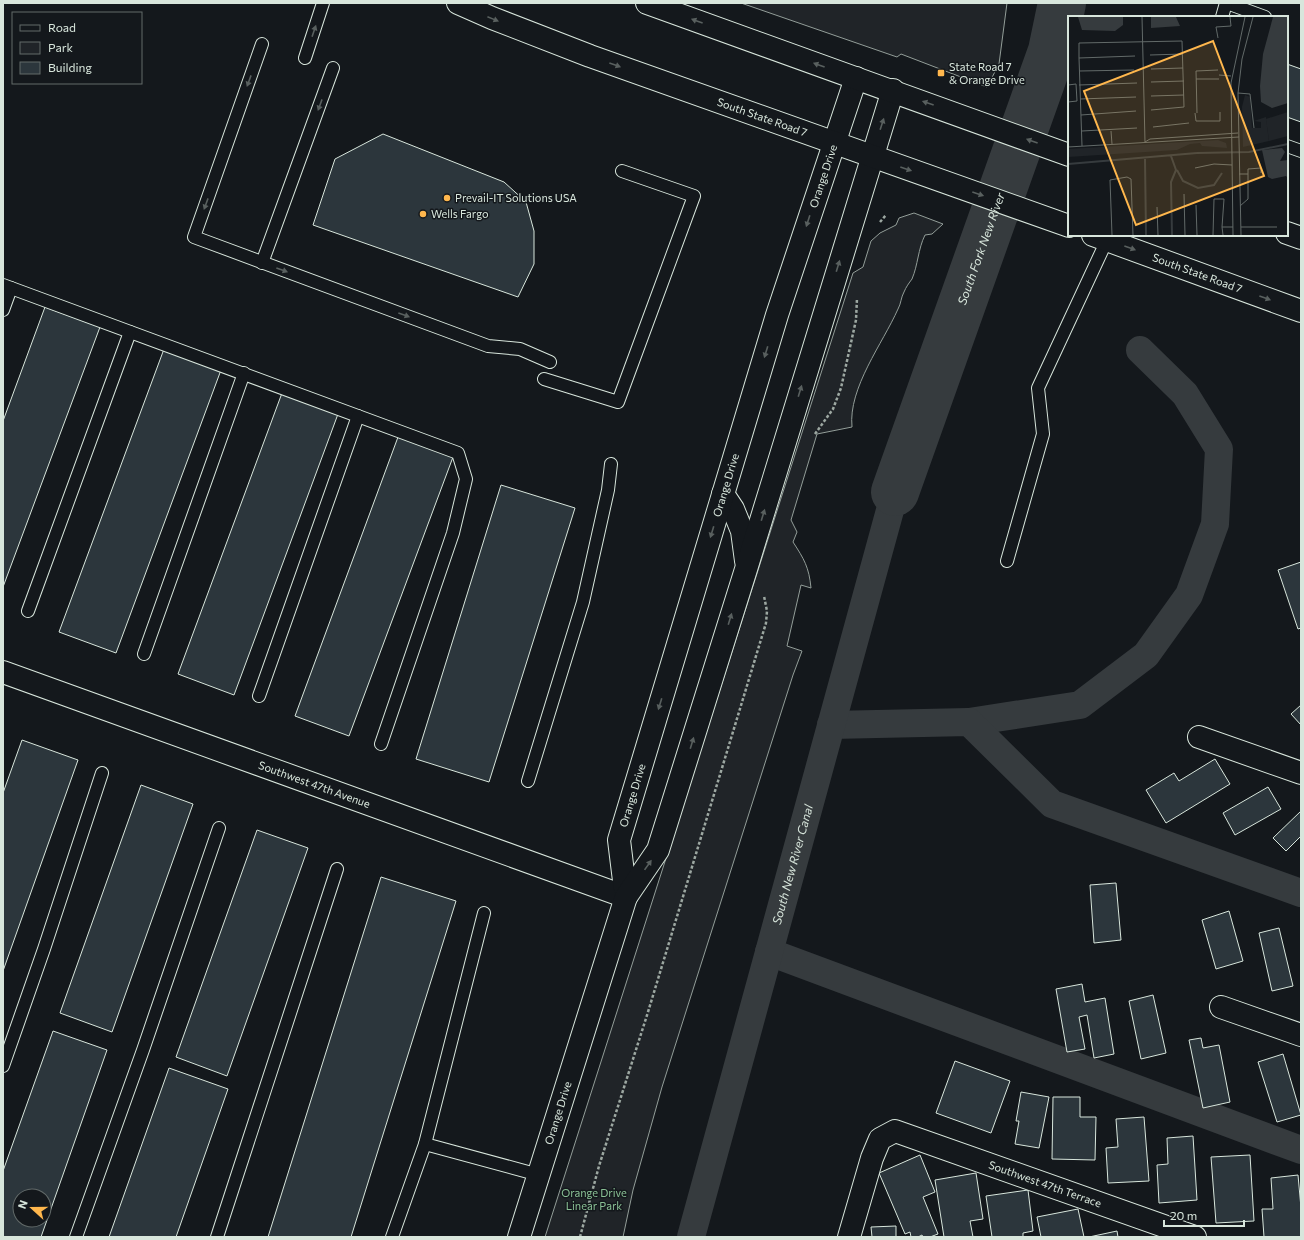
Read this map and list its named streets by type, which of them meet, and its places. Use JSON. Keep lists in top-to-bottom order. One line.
{"streets":{"street":["South State Road 7","Orange Drive","Southwest 47th Avenue","Southwest 47th Terrace"]},"crossings":[["South State Road 7","Orange Drive"],["Orange Drive","Southwest 47th Avenue"]],"water":["South Fork New River","South New River Canal"],"parks":["Orange Drive Linear Park"],"places":{"transit":["State Road 7 & Orange Drive"],"other":["Prevail-IT Solutions USA","Wells Fargo"]},"legend":["Road","Park","Building"],"scale_bar":"20 m","north":"left"}
